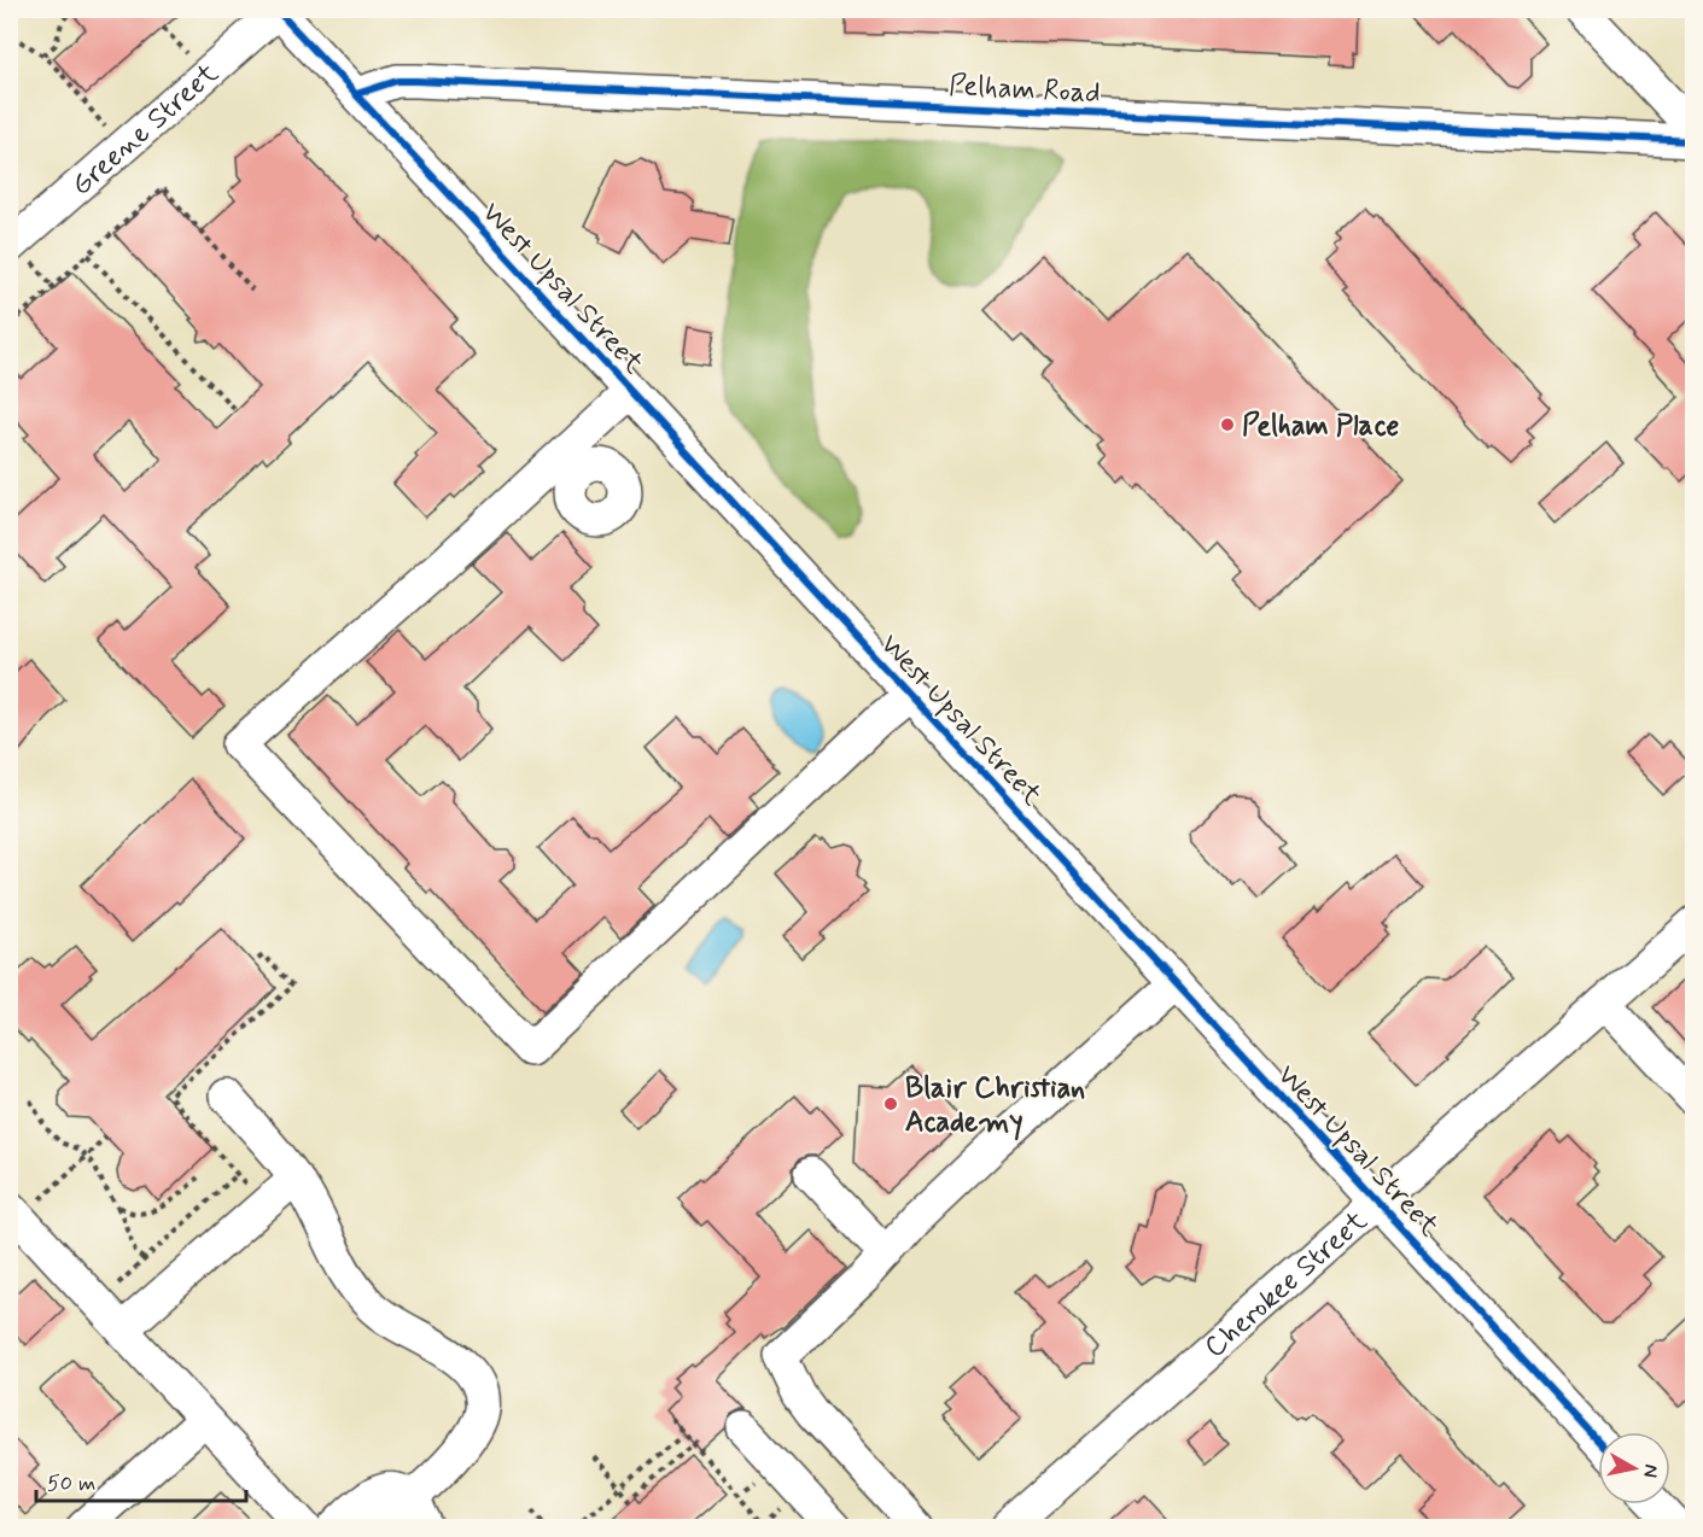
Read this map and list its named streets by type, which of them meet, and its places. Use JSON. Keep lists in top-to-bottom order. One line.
{"streets":{"street":["Pelham Road","Greene Street","West Upsal Street","Cherokee Street"]},"crossings":[["Pelham Road","West Upsal Street"],["Greene Street","West Upsal Street"],["West Upsal Street","Cherokee Street"]],"places":["Pelham Place","Blair Christian Academy"],"scale_bar":"50 m","north":"right"}
